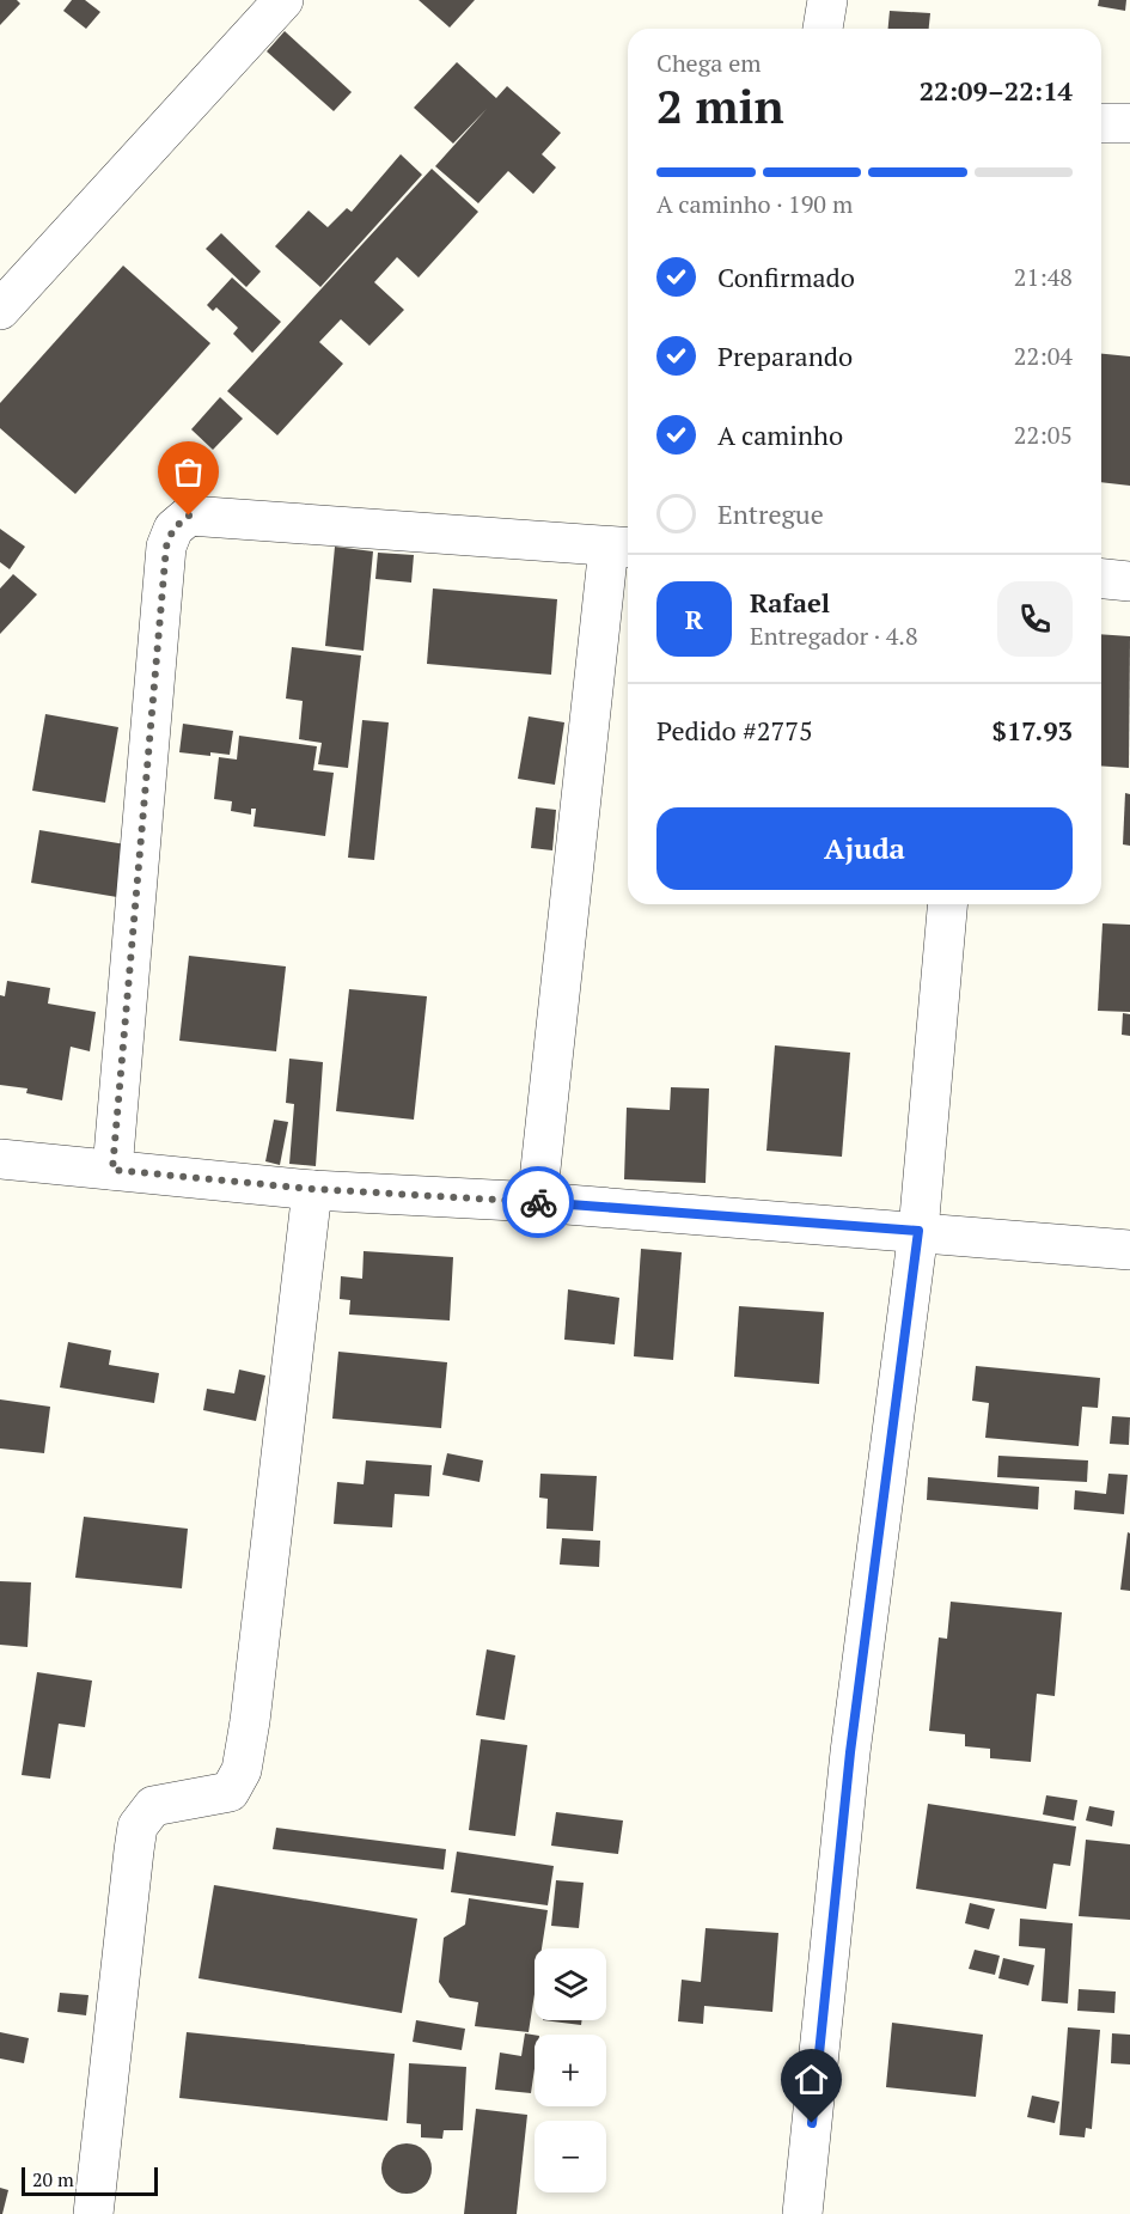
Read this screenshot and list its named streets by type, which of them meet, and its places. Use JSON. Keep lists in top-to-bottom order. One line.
{"scale_bar":"20 m","page":{"heading":["2 min","Chega em","22:09–22:14"],"panel":["Rafael","Entregador · 4.8","Pedido #2775","$17.93"],"bar":"A caminho · 190 m","list":[["Confirmado","21:48"],["Preparando","22:04"],["A caminho","22:05"],"Entregue"],"round":"R","buttons":"Ajuda","map_buttons":["+","−"],"scale":"20 m"}}
